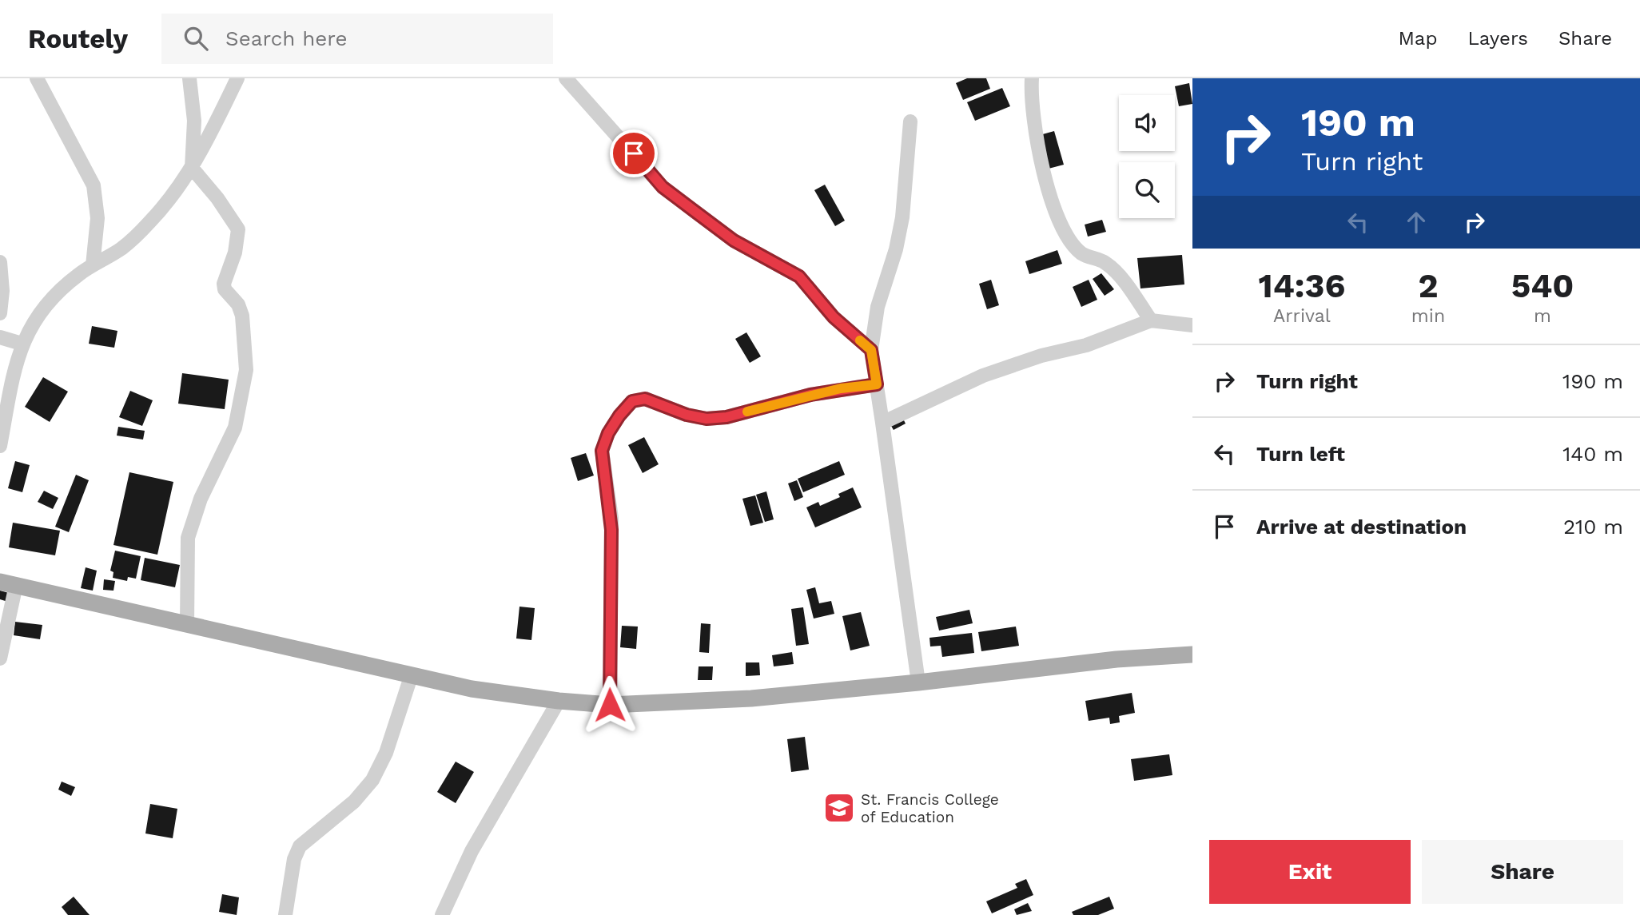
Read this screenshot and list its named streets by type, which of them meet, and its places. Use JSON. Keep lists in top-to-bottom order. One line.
{"places":{"school or university":["St. Francis College of Education"]},"page":{"header":"Routely","search":"Search here","nav":["Map","Layers","Share"],"turn":["190 m","Turn right"],"eta":["14:36","Arrival","2","min","540","m"],"list":[{"name":"Turn right","value":"190 m"},{"name":"Turn left","value":"140 m"},{"name":"Arrive at destination","value":"210 m"}],"buttons":["Exit","Share"]}}
